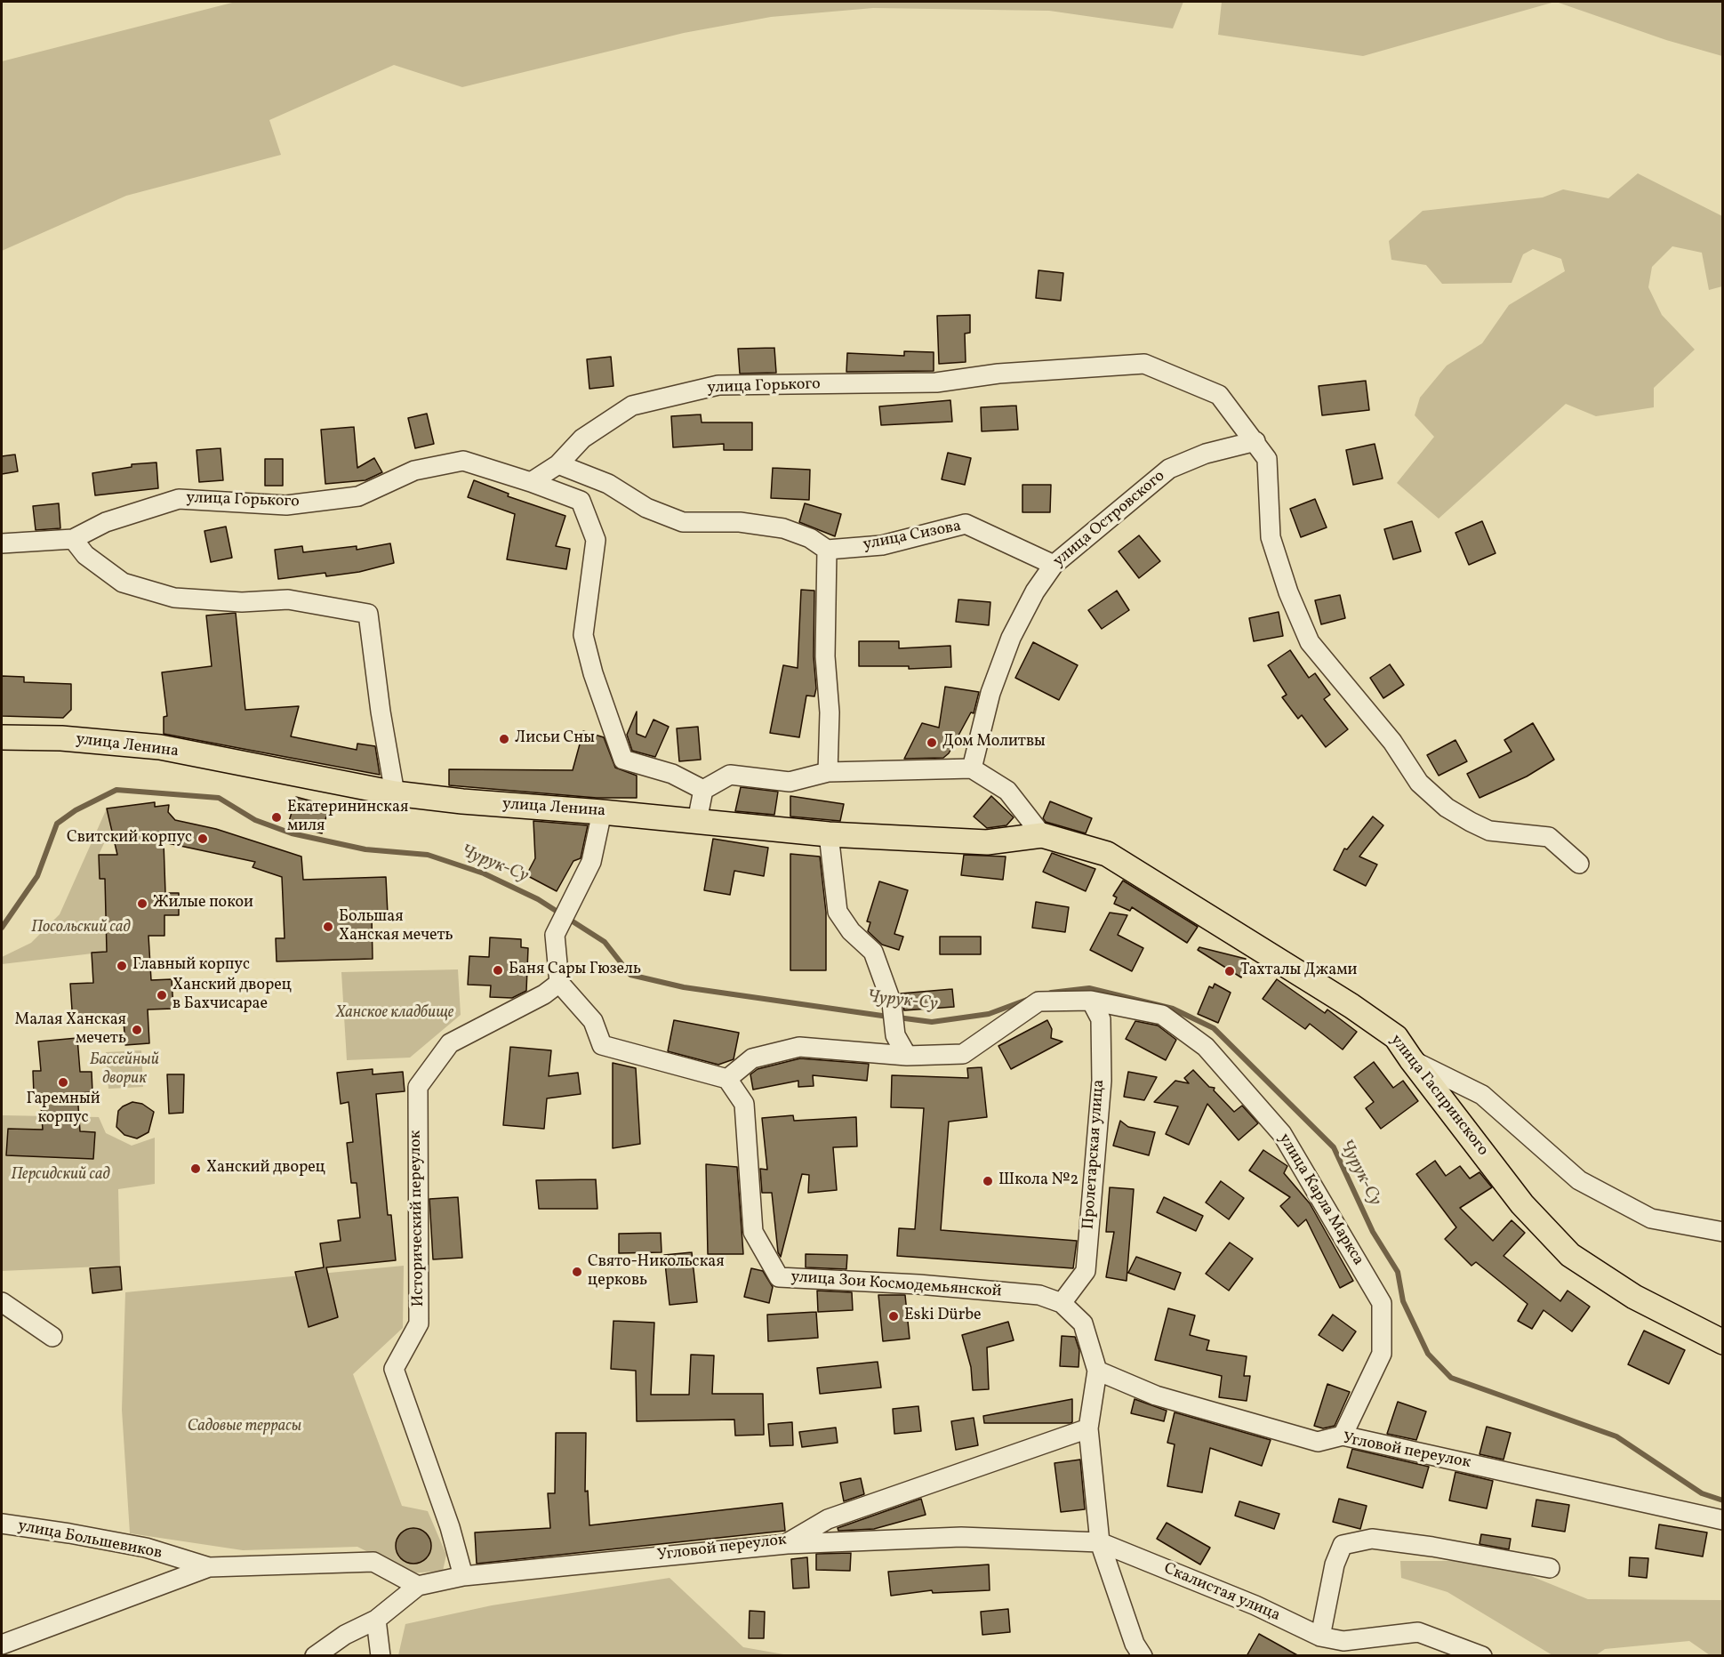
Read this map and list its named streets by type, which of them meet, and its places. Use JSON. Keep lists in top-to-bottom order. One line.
{"streets":{"main road":["улица Ленина","улица Гаспринского"],"street":["улица Горького","улица Островского","улица Сизова","Пролетарская улица","улица Карла Маркса","Исторический переулок","улица Зои Космодемьянской","Угловой переулок","улица Большевиков","Скалистая улица"]},"crossings":[["улица Горького","улица Островского"],["улица Островского","улица Сизова"],["улица Ленина","улица Гаспринского"],["Пролетарская улица","улица Карла Маркса"],["Пролетарская улица","улица Зои Космодемьянской"],["улица Карла Маркса","улица Зои Космодемьянской"],["улица Карла Маркса","Угловой переулок"],["Исторический переулок","Угловой переулок"],["улица Зои Космодемьянской","Угловой переулок"],["Угловой переулок","Скалистая улица"]],"water":["Чурук-Су"],"parks":["Посольский сад","Ханское кладбище","Бассейный дворик","Персидский сад","Садовые террасы"],"places":["Лисьи Сны","Дом Молитвы","Екатерининская миля","Свитский корпус","Жилые покои","Большая Ханская мечеть","Главный корпус","Баня Сары Гюзель","Тахталы Джами","Ханский дворец в Бахчисарае","Малая Ханская мечеть","Гаремный корпус","Ханский дворец","Школа №2","Свято-Никольская церковь","Eski Dürbe"]}
